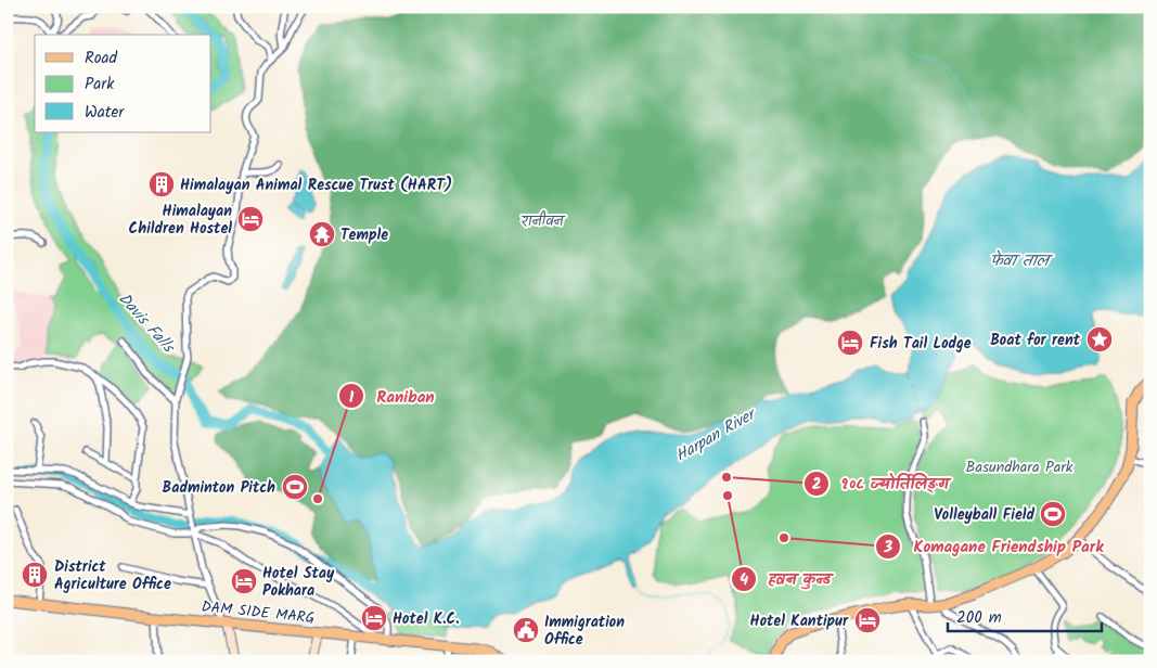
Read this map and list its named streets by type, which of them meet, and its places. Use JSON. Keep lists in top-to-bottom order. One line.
{"streets":{"main road":["DAM SIDE MARG"]},"water":["फेवा ताल","Davis Falls","Harpan River"],"parks":["रानीवन","Basundhara Park"],"places":{"building":["Himalayan Animal Rescue Trust (HART)","District Agriculture Office"],"hotel":["Himalayan Children Hostel","Fish Tail Lodge","Hotel Stay Pokhara","Hotel K.C.","Hotel Kantipur"],"temple":["Temple"],"place":["Boat for rent"],"other":["१०८ ज्योर्तिलिङ्ग","हवन कुन्ड","Raniban","Komagane Friendship Park"],"sports":["Badminton Pitch","Volleyball Field"],"public building":["Immigration Office"]},"legend":["Road","Park","Water"],"scale_bar":"200 m"}
